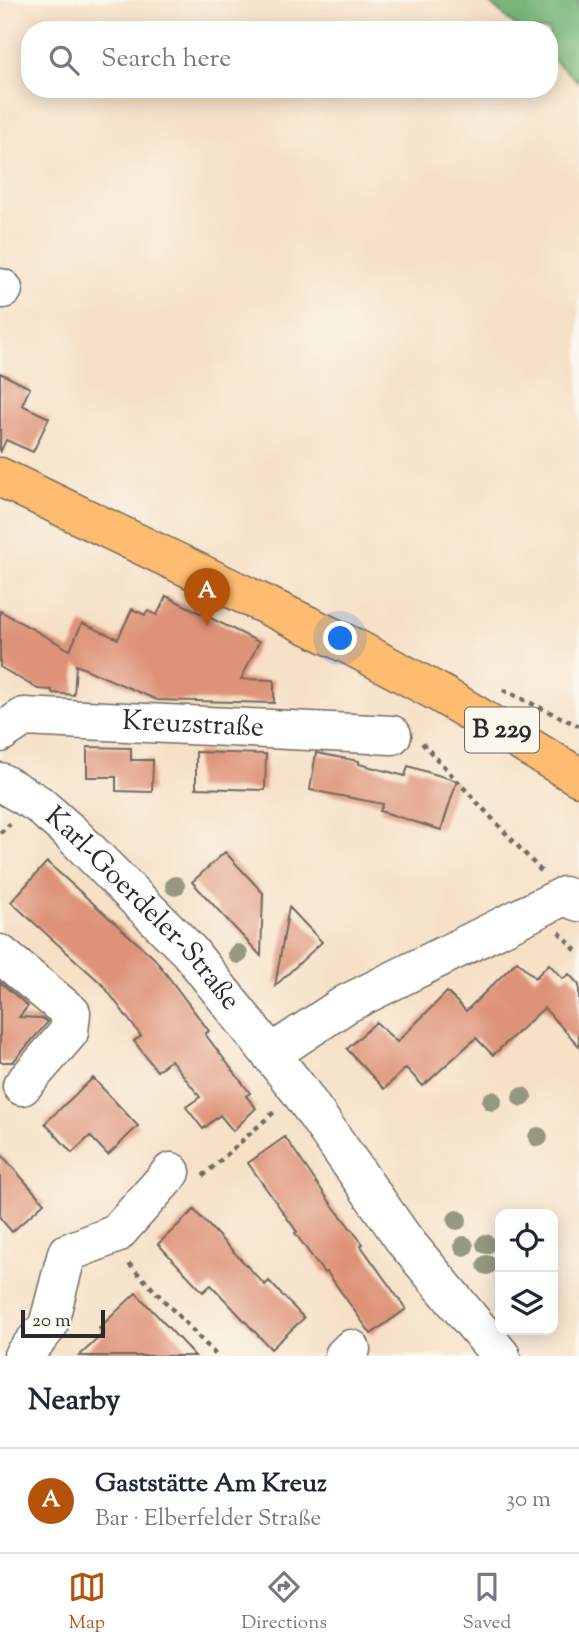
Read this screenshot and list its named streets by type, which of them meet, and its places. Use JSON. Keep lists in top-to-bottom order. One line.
{"streets":{"main road":["B 229"],"street":["Kreuzstraße","Karl-Goerdeler-Straße"]},"scale_bar":"20 m","page":{"search":"Search here","pins":"A","scale":"20 m","heading":"Nearby","list":[{"mark":"A","name":"Gaststätte Am Kreuz","note":"Bar · Elberfelder Straße","value":"30 m"}],"nav":["Map","Directions","Saved"]}}
